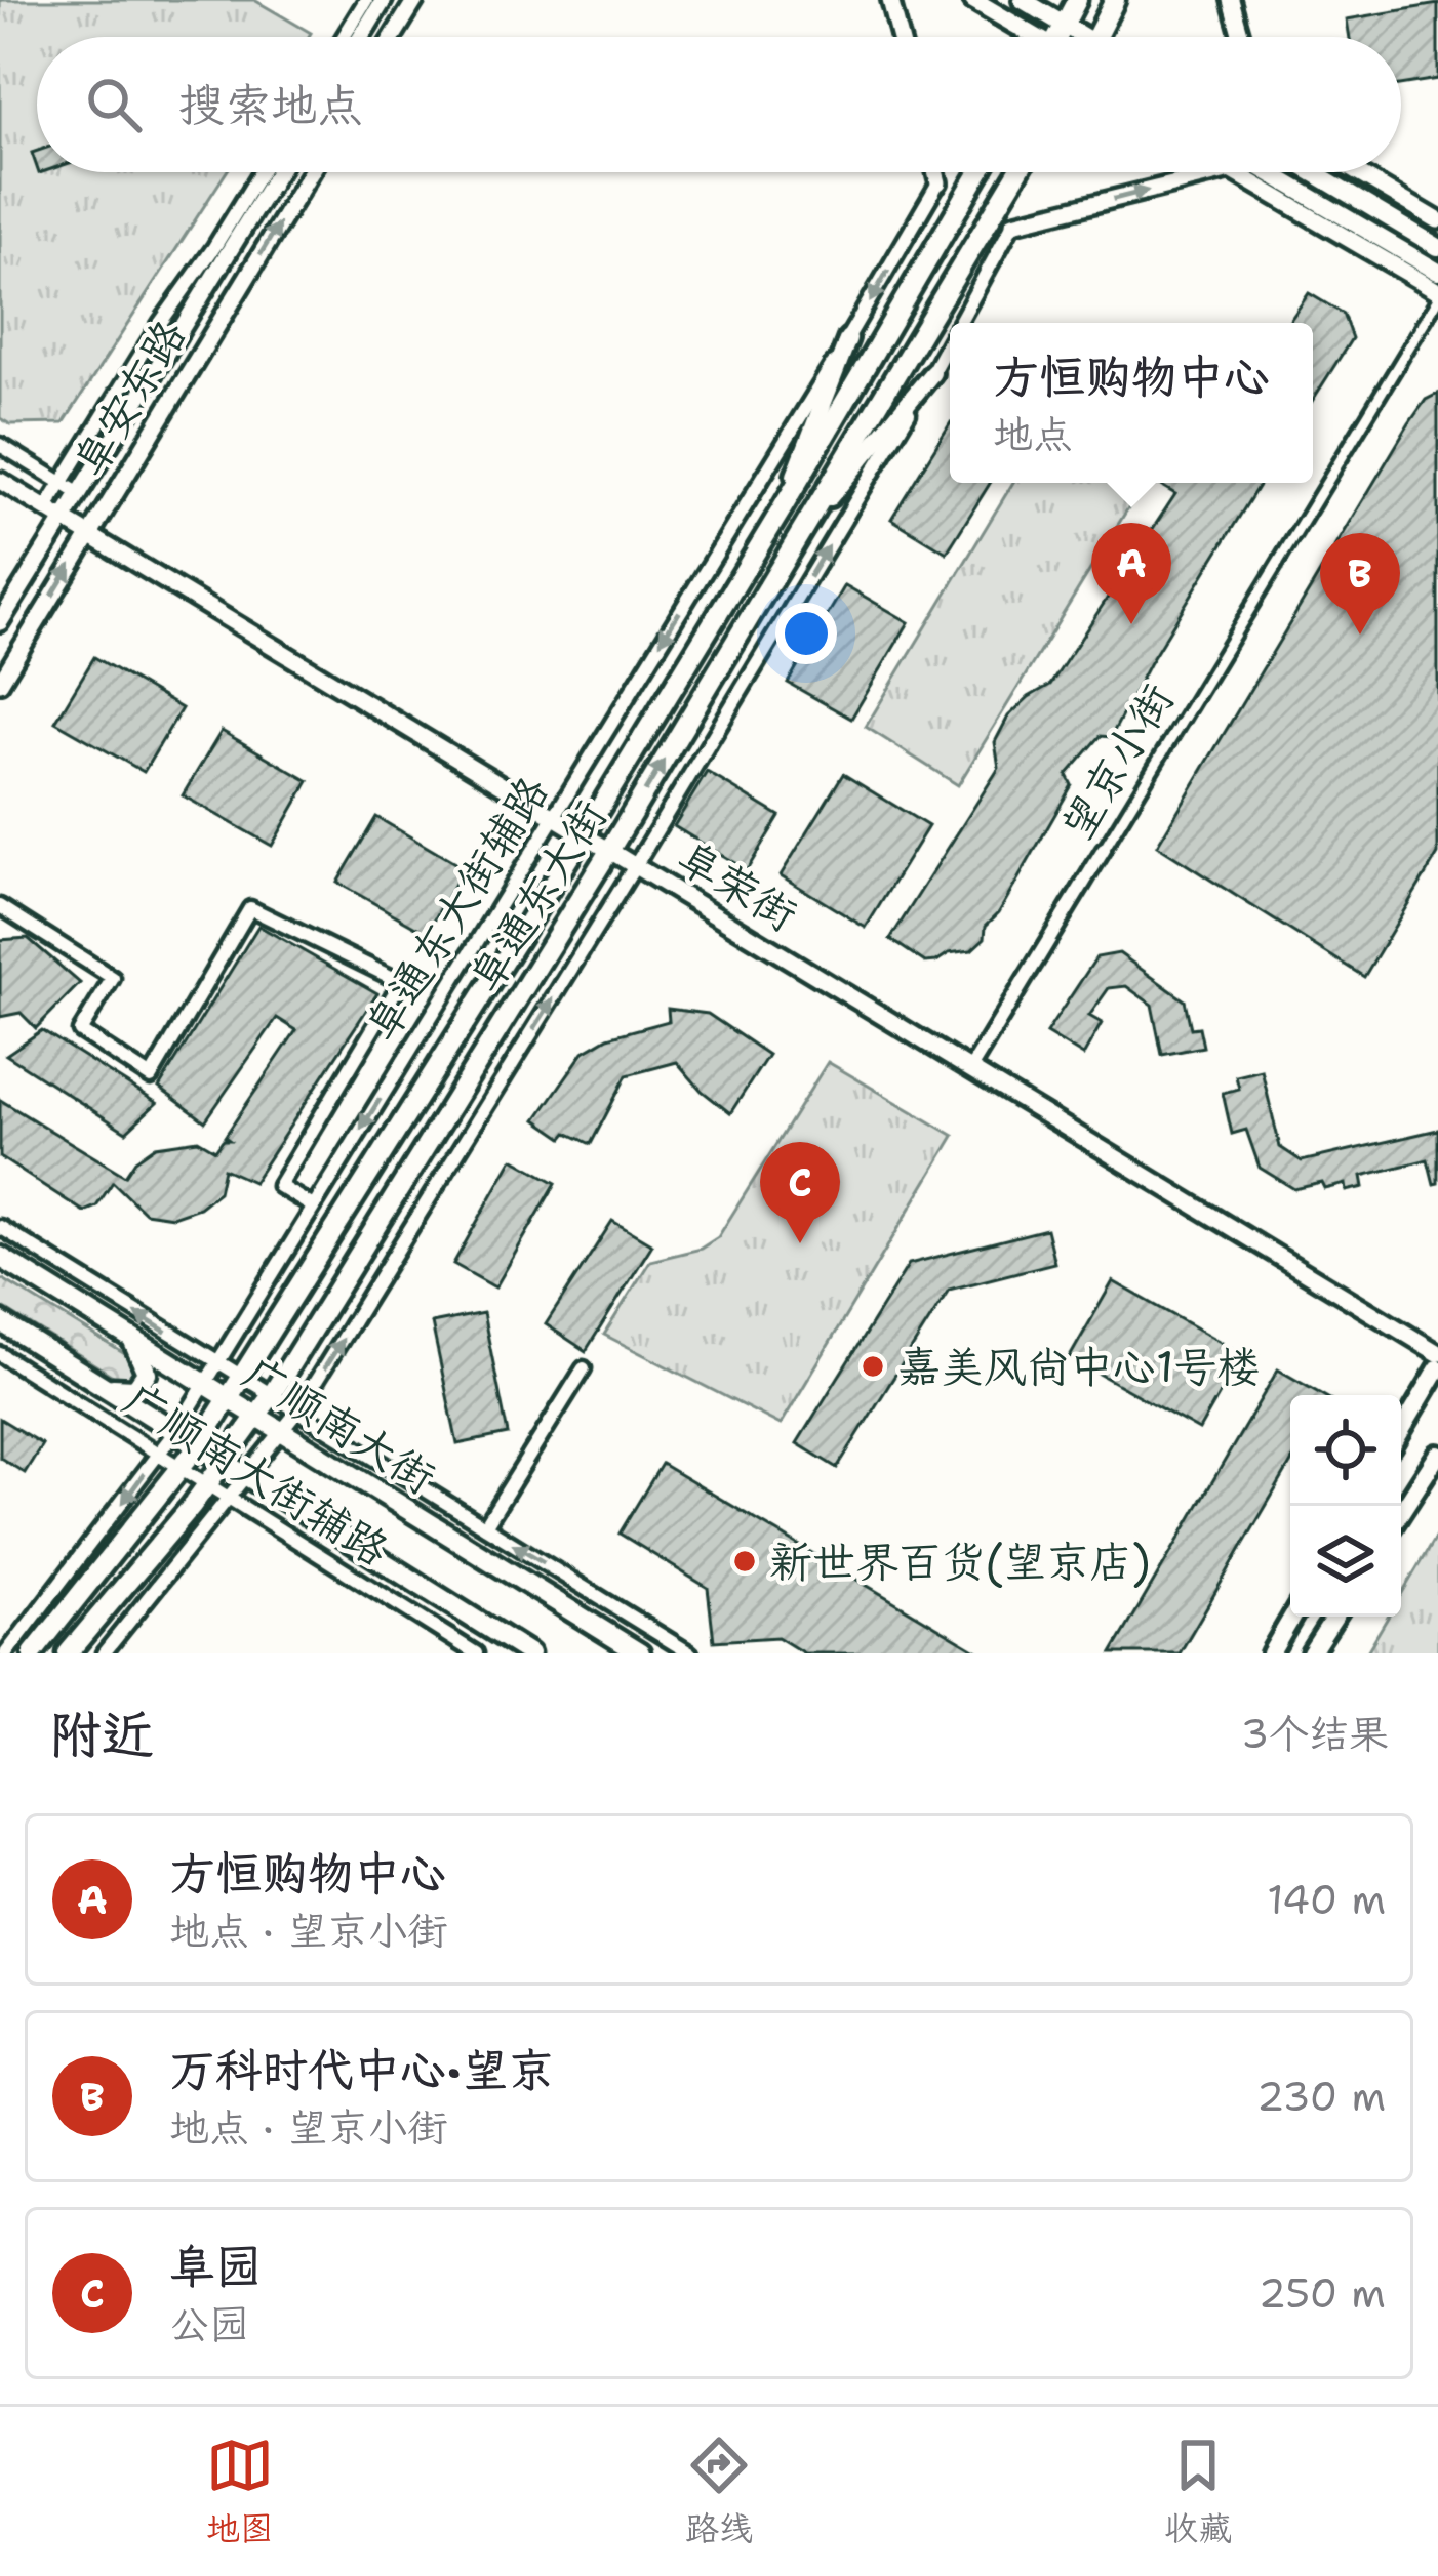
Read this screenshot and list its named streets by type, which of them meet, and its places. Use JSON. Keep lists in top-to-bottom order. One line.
{"streets":{"main road":["阜通东大街","广顺南大街"],"street":["阜安东路","望京小街","阜荣街","阜通东大街辅路","广顺南大街辅路"]},"crossings":[["阜安东路","阜荣街"],["望京小街","阜荣街"],["阜荣街","阜通东大街"],["阜荣街","阜通东大街辅路"],["阜通东大街","广顺南大街"],["阜通东大街","广顺南大街辅路"],["阜通东大街辅路","广顺南大街"],["阜通东大街辅路","广顺南大街辅路"]],"places":["嘉美风尚中心1号楼","新世界百货(望京店)"],"page":{"search":"搜索地点","popup":["方恒购物中心","地点"],"pins":["A","B","C"],"heading":["附近","3个结果"],"list":[{"mark":"A","name":"方恒购物中心","note":"地点 · 望京小街","value":"140 m"},{"mark":"B","name":"万科时代中心·望京","note":"地点 · 望京小街","value":"230 m"},{"mark":"C","name":"阜园","note":"公园","value":"250 m"}],"nav":["地图","路线","收藏"]}}
